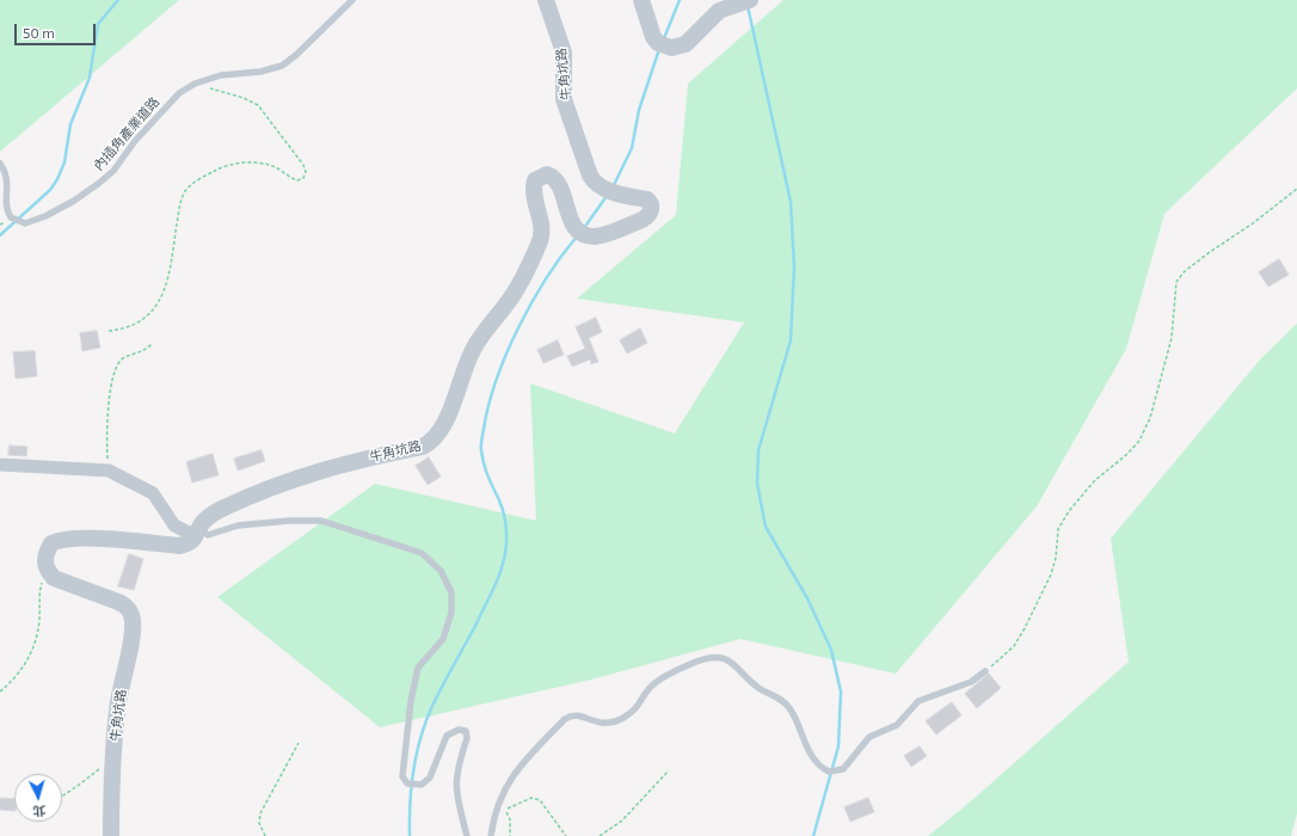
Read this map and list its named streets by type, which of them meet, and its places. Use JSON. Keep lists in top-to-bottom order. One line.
{"streets":{"street":["牛角坑路"],"lane":["內插角產業道路"]},"scale_bar":"50 m","north":"bottom"}
